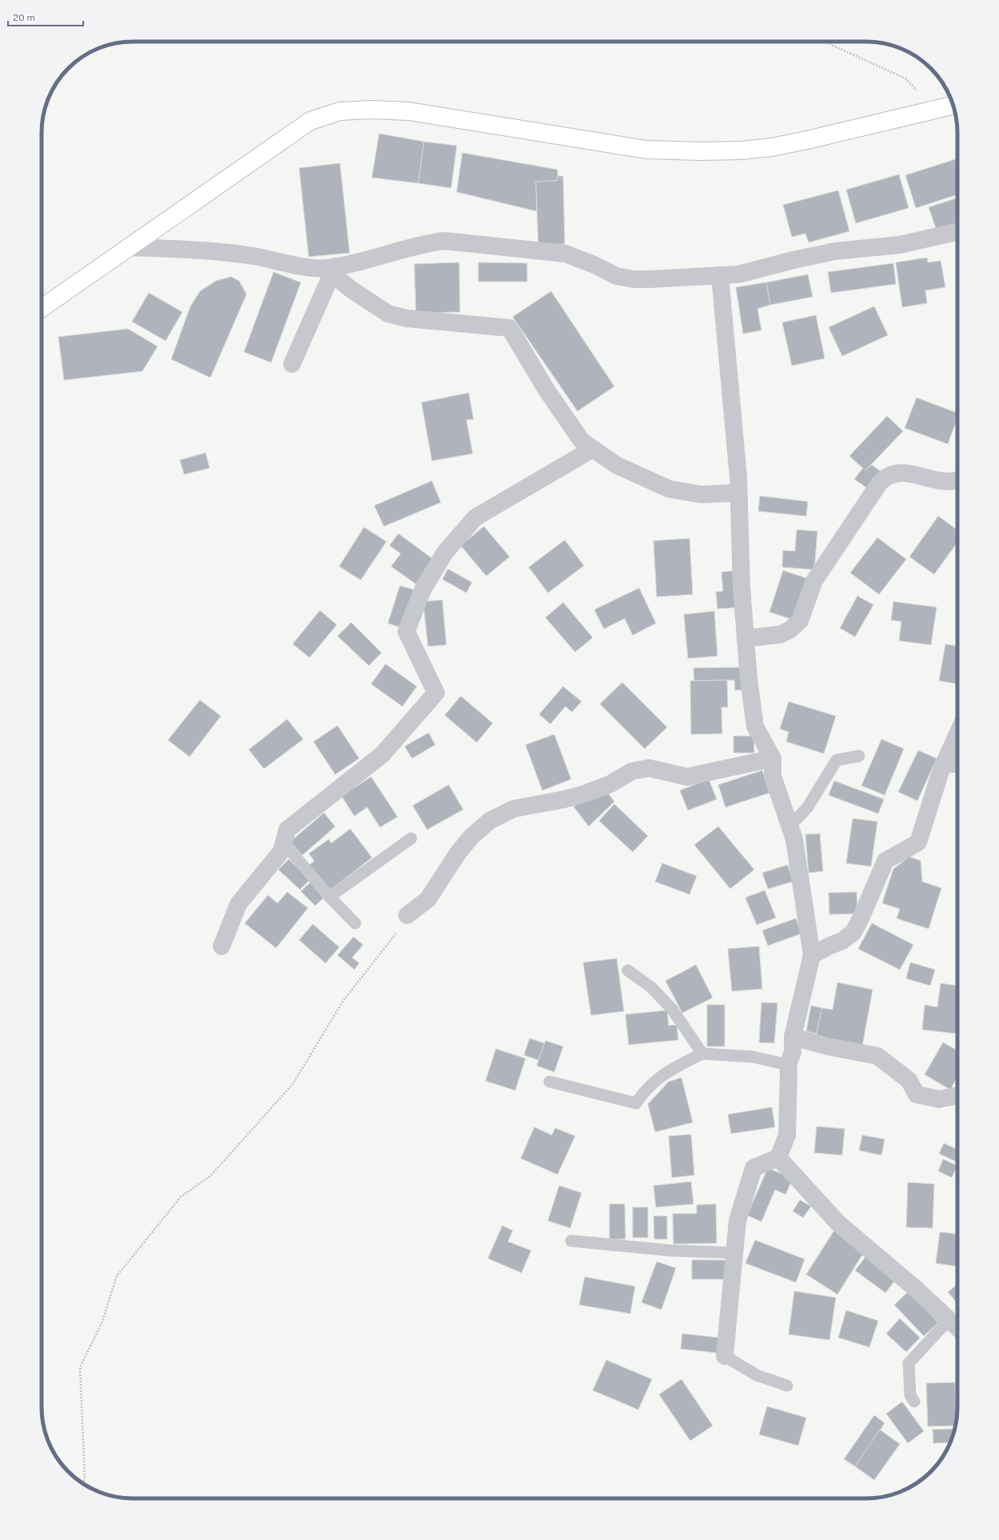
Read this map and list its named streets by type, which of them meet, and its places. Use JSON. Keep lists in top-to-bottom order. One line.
{"scale_bar":"20 m"}
